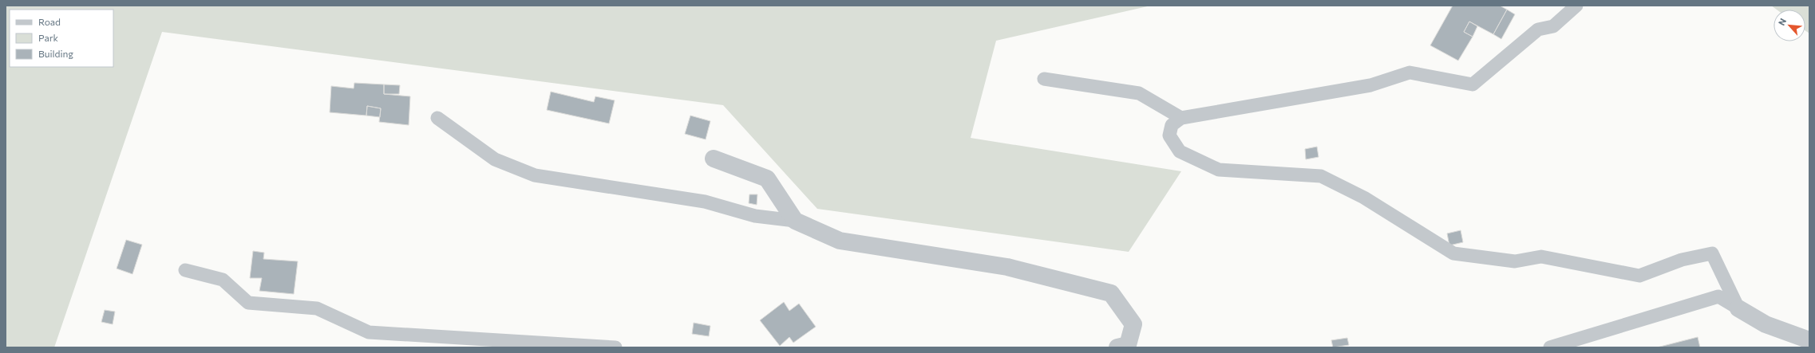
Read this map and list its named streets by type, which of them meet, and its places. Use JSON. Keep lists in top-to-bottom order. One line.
{"legend":["Road","Park","Building"],"north":"top left"}
